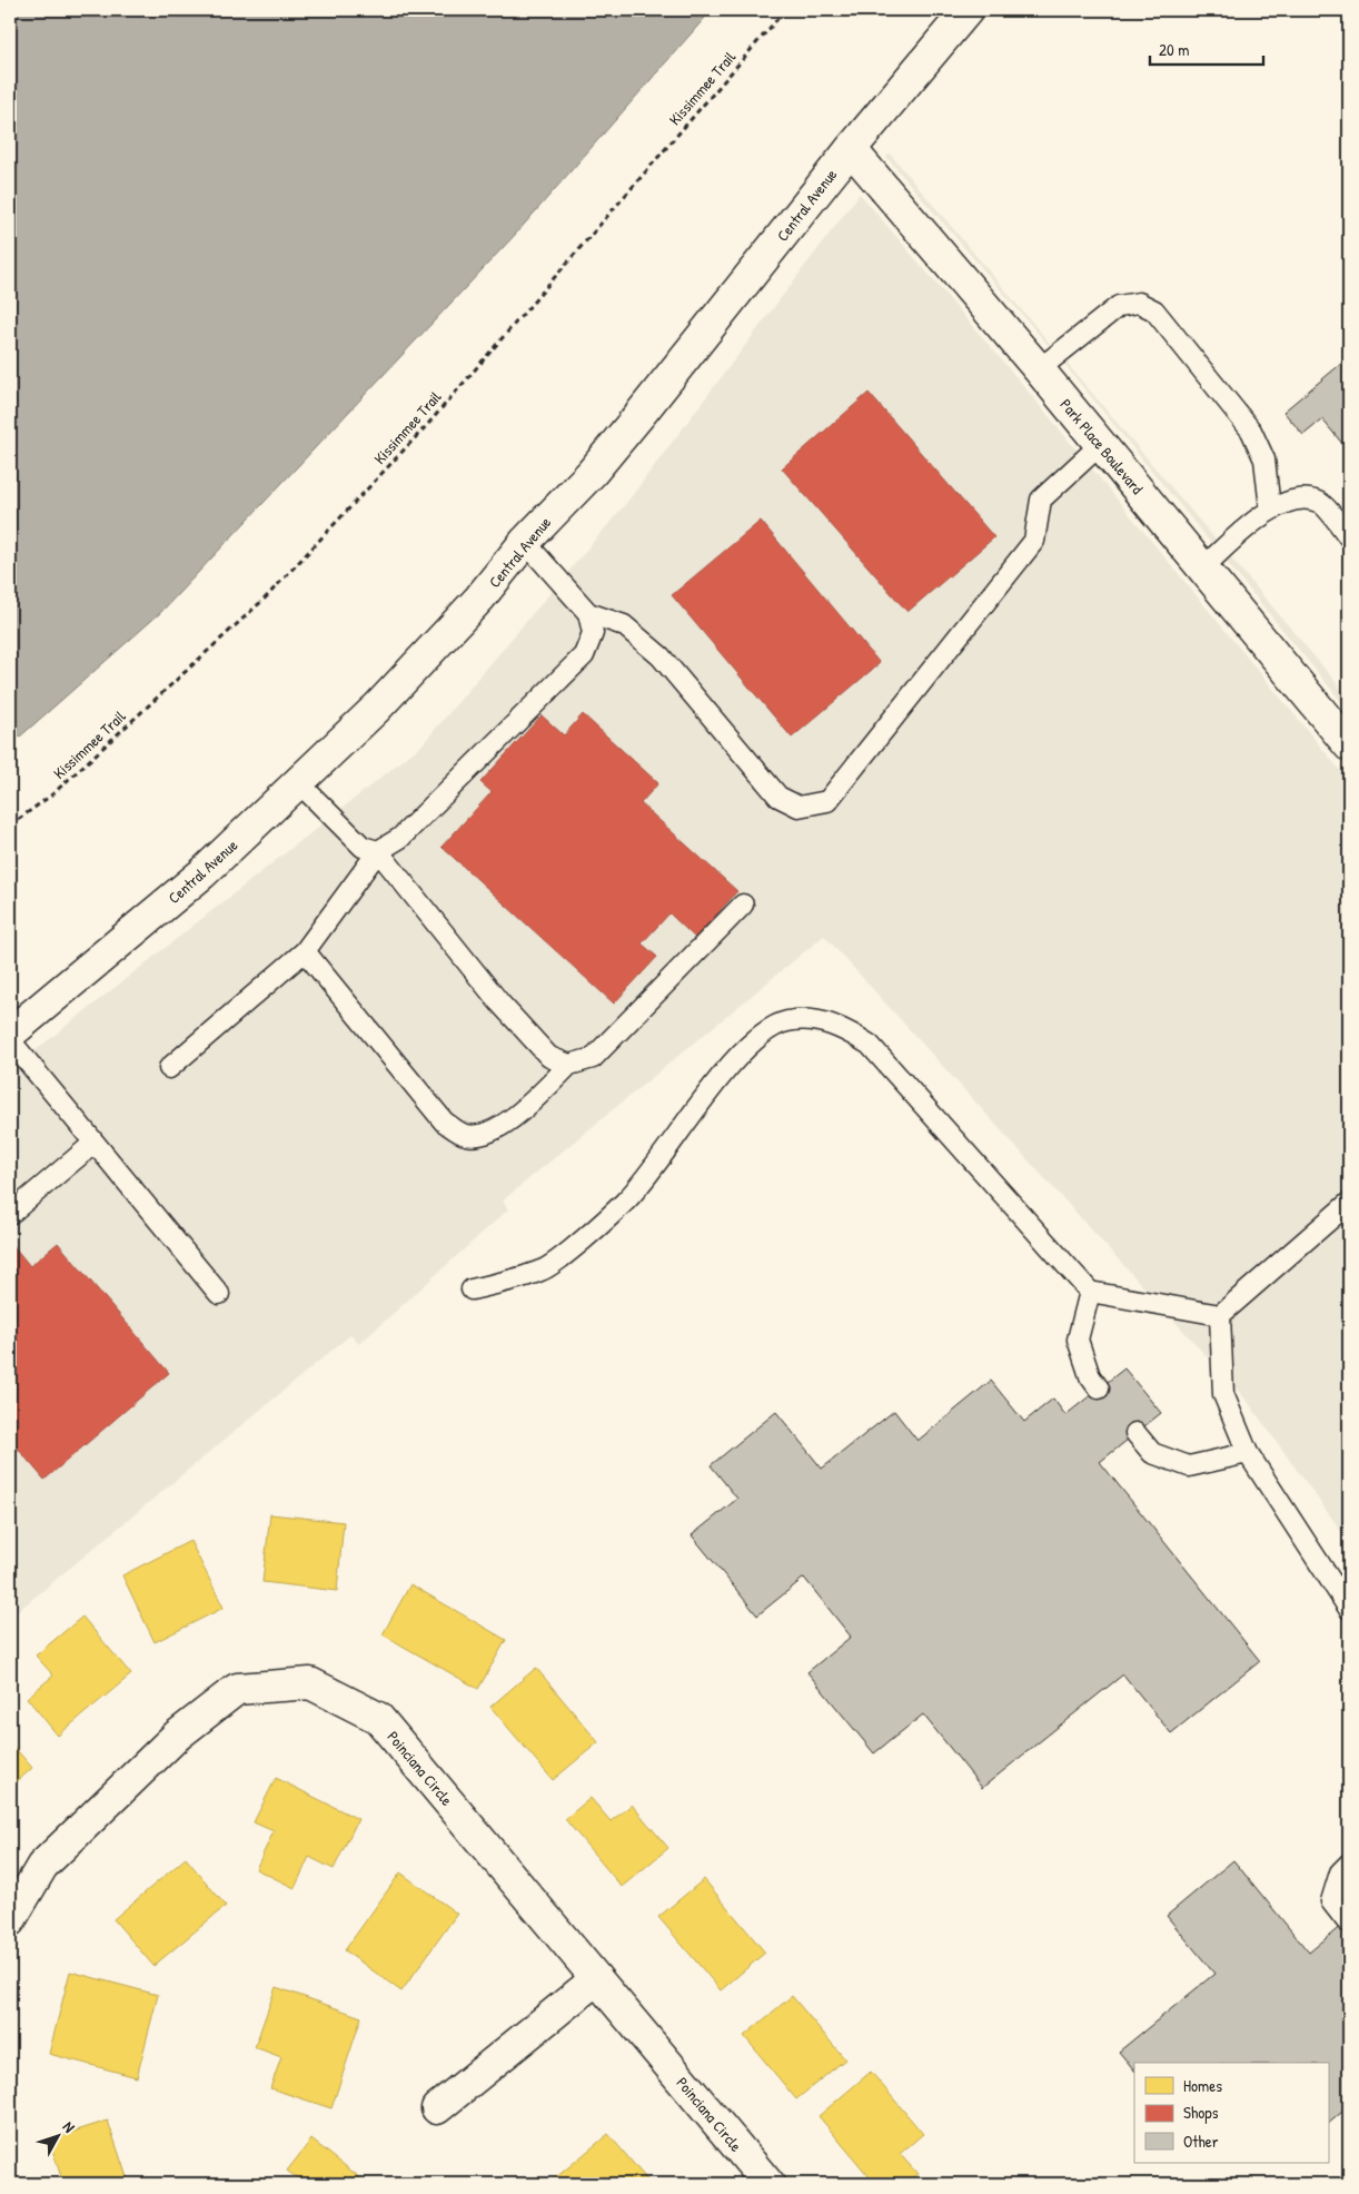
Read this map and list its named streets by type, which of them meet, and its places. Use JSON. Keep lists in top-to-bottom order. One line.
{"streets":{"street":["Central Avenue","Park Place Boulevard","Poinciana Circle"],"path":["Kissimmee Trail"]},"crossings":[["Central Avenue","Park Place Boulevard"]],"legend":["Homes","Shops","Other"],"scale_bar":"20 m","north":"top right"}
